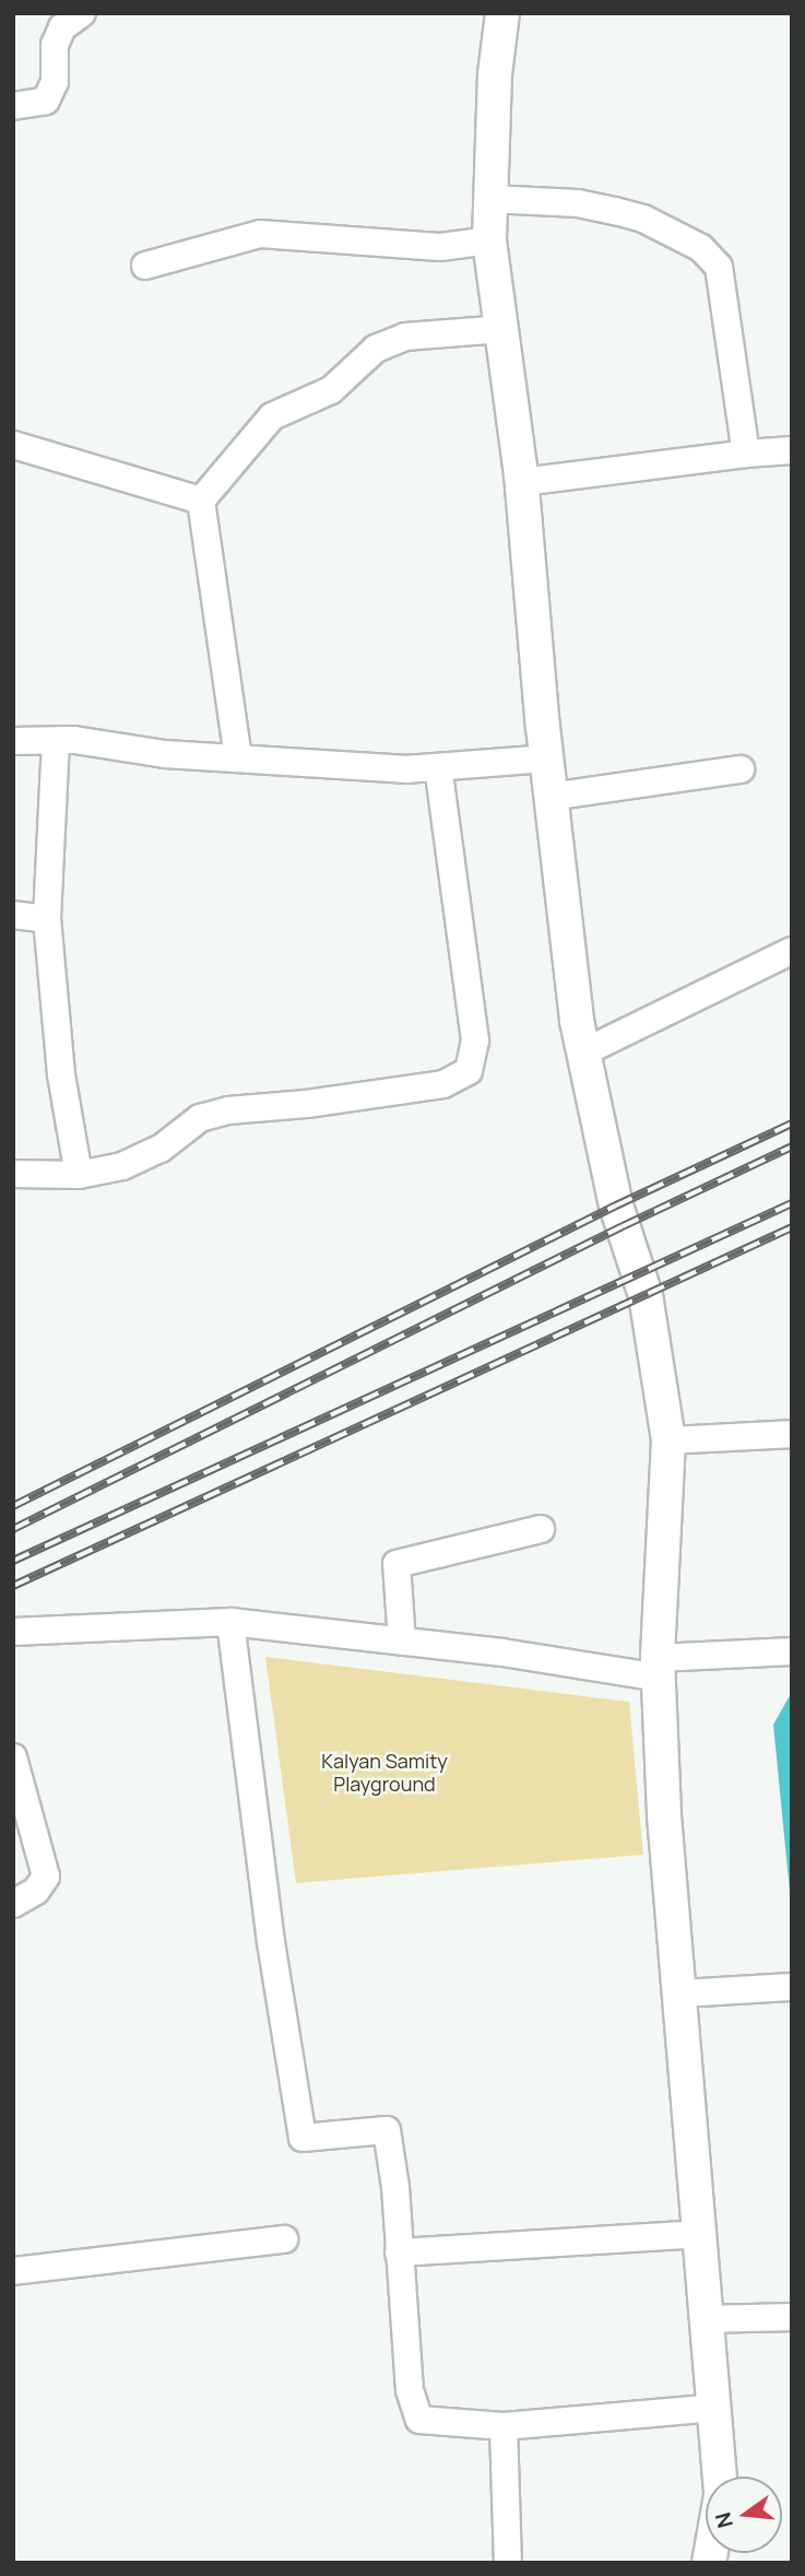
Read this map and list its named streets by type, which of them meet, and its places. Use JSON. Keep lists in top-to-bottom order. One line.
{"parks":["Kalyan Samity Playground"],"north":"left"}
